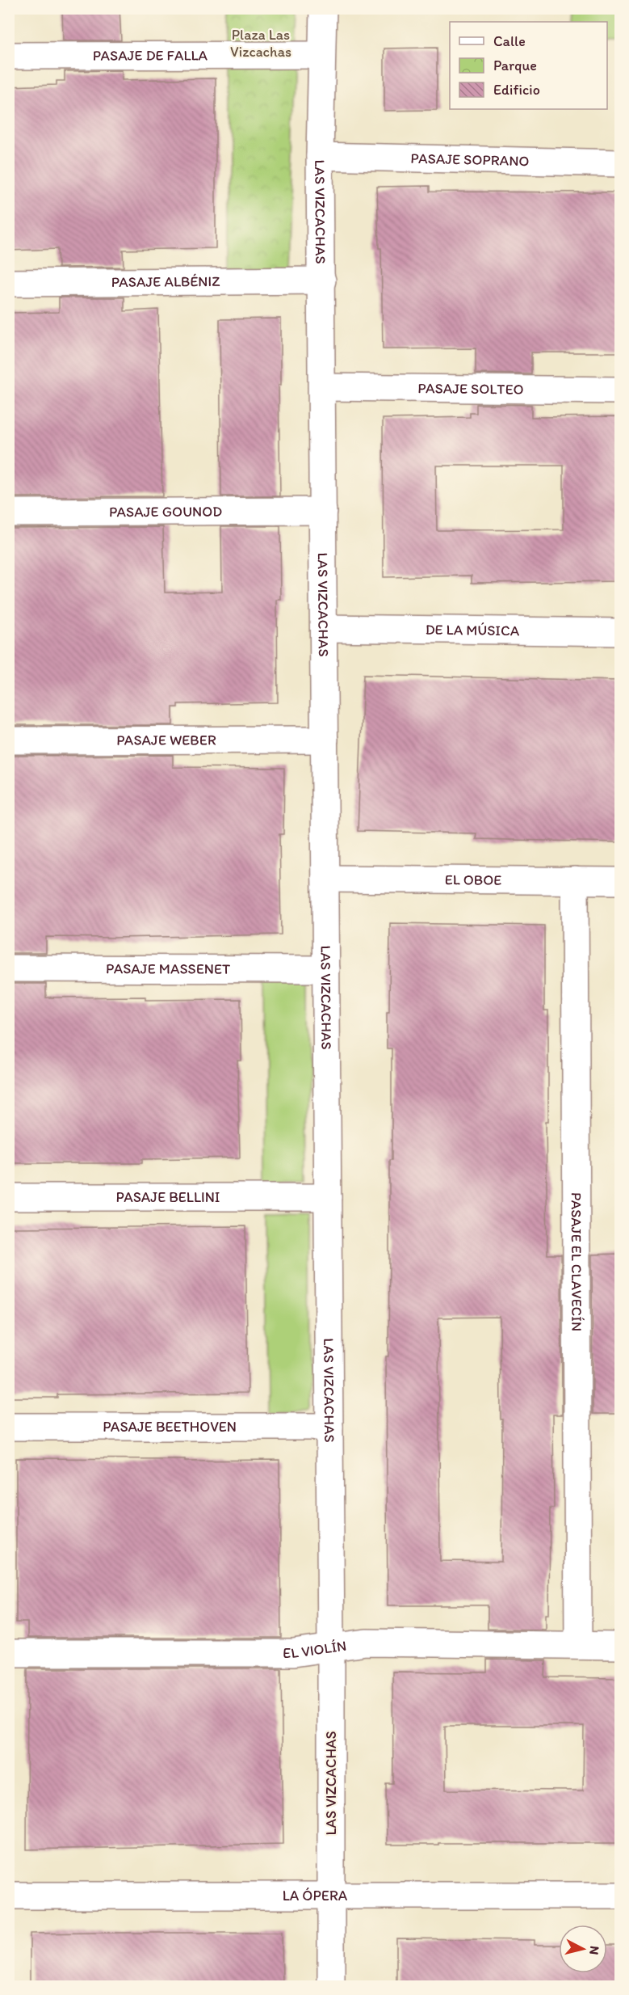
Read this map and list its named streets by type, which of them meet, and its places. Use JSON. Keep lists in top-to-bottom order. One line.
{"streets":{"street":["PASAJE DE FALLA","PASAJE SOPRANO","LAS VIZCACHAS","PASAJE ALBÉNIZ","PASAJE SOLTEO","PASAJE GOUNOD","DE LA MÚSICA","PASAJE WEBER","EL OBOE","PASAJE MASSENET","PASAJE BELLINI","PASAJE EL CLAVECÍN","PASAJE BEETHOVEN","EL VIOLÍN","LA ÓPERA"]},"crossings":[["PASAJE DE FALLA","LAS VIZCACHAS"],["PASAJE SOPRANO","LAS VIZCACHAS"],["LAS VIZCACHAS","PASAJE ALBÉNIZ"],["LAS VIZCACHAS","PASAJE SOLTEO"],["LAS VIZCACHAS","PASAJE GOUNOD"],["LAS VIZCACHAS","DE LA MÚSICA"],["LAS VIZCACHAS","PASAJE WEBER"],["LAS VIZCACHAS","EL OBOE"],["LAS VIZCACHAS","PASAJE MASSENET"],["LAS VIZCACHAS","PASAJE BELLINI"],["LAS VIZCACHAS","PASAJE BEETHOVEN"],["LAS VIZCACHAS","EL VIOLÍN"],["LAS VIZCACHAS","LA ÓPERA"],["EL OBOE","PASAJE EL CLAVECÍN"],["PASAJE EL CLAVECÍN","EL VIOLÍN"]],"parks":["Plaza Las Vizcachas"],"legend":["Calle","Parque","Edificio"],"north":"right"}
